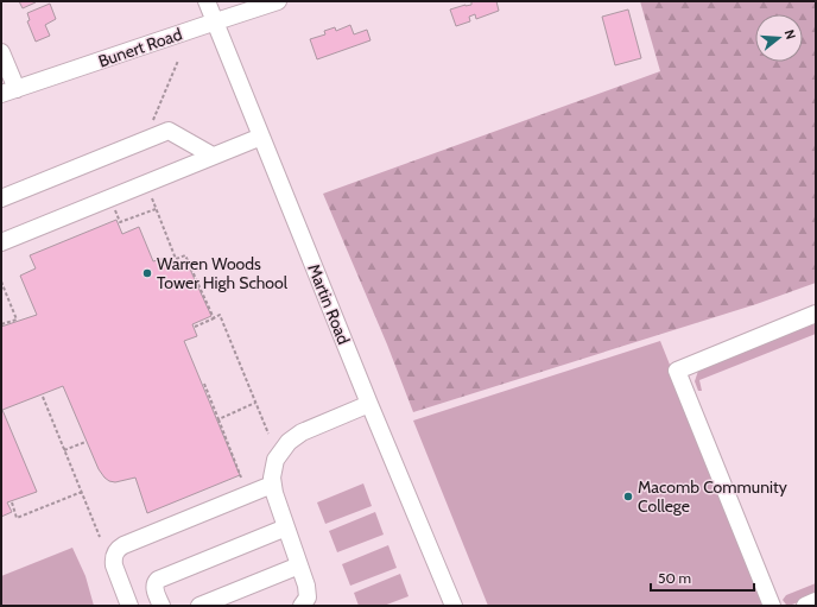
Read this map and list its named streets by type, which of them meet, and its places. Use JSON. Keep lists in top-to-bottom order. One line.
{"streets":{"street":["Bunert Road","Martin Road"]},"crossings":[["Bunert Road","Martin Road"]],"places":["Warren Woods Tower High School","Macomb Community College"],"scale_bar":"50 m","north":"right"}
